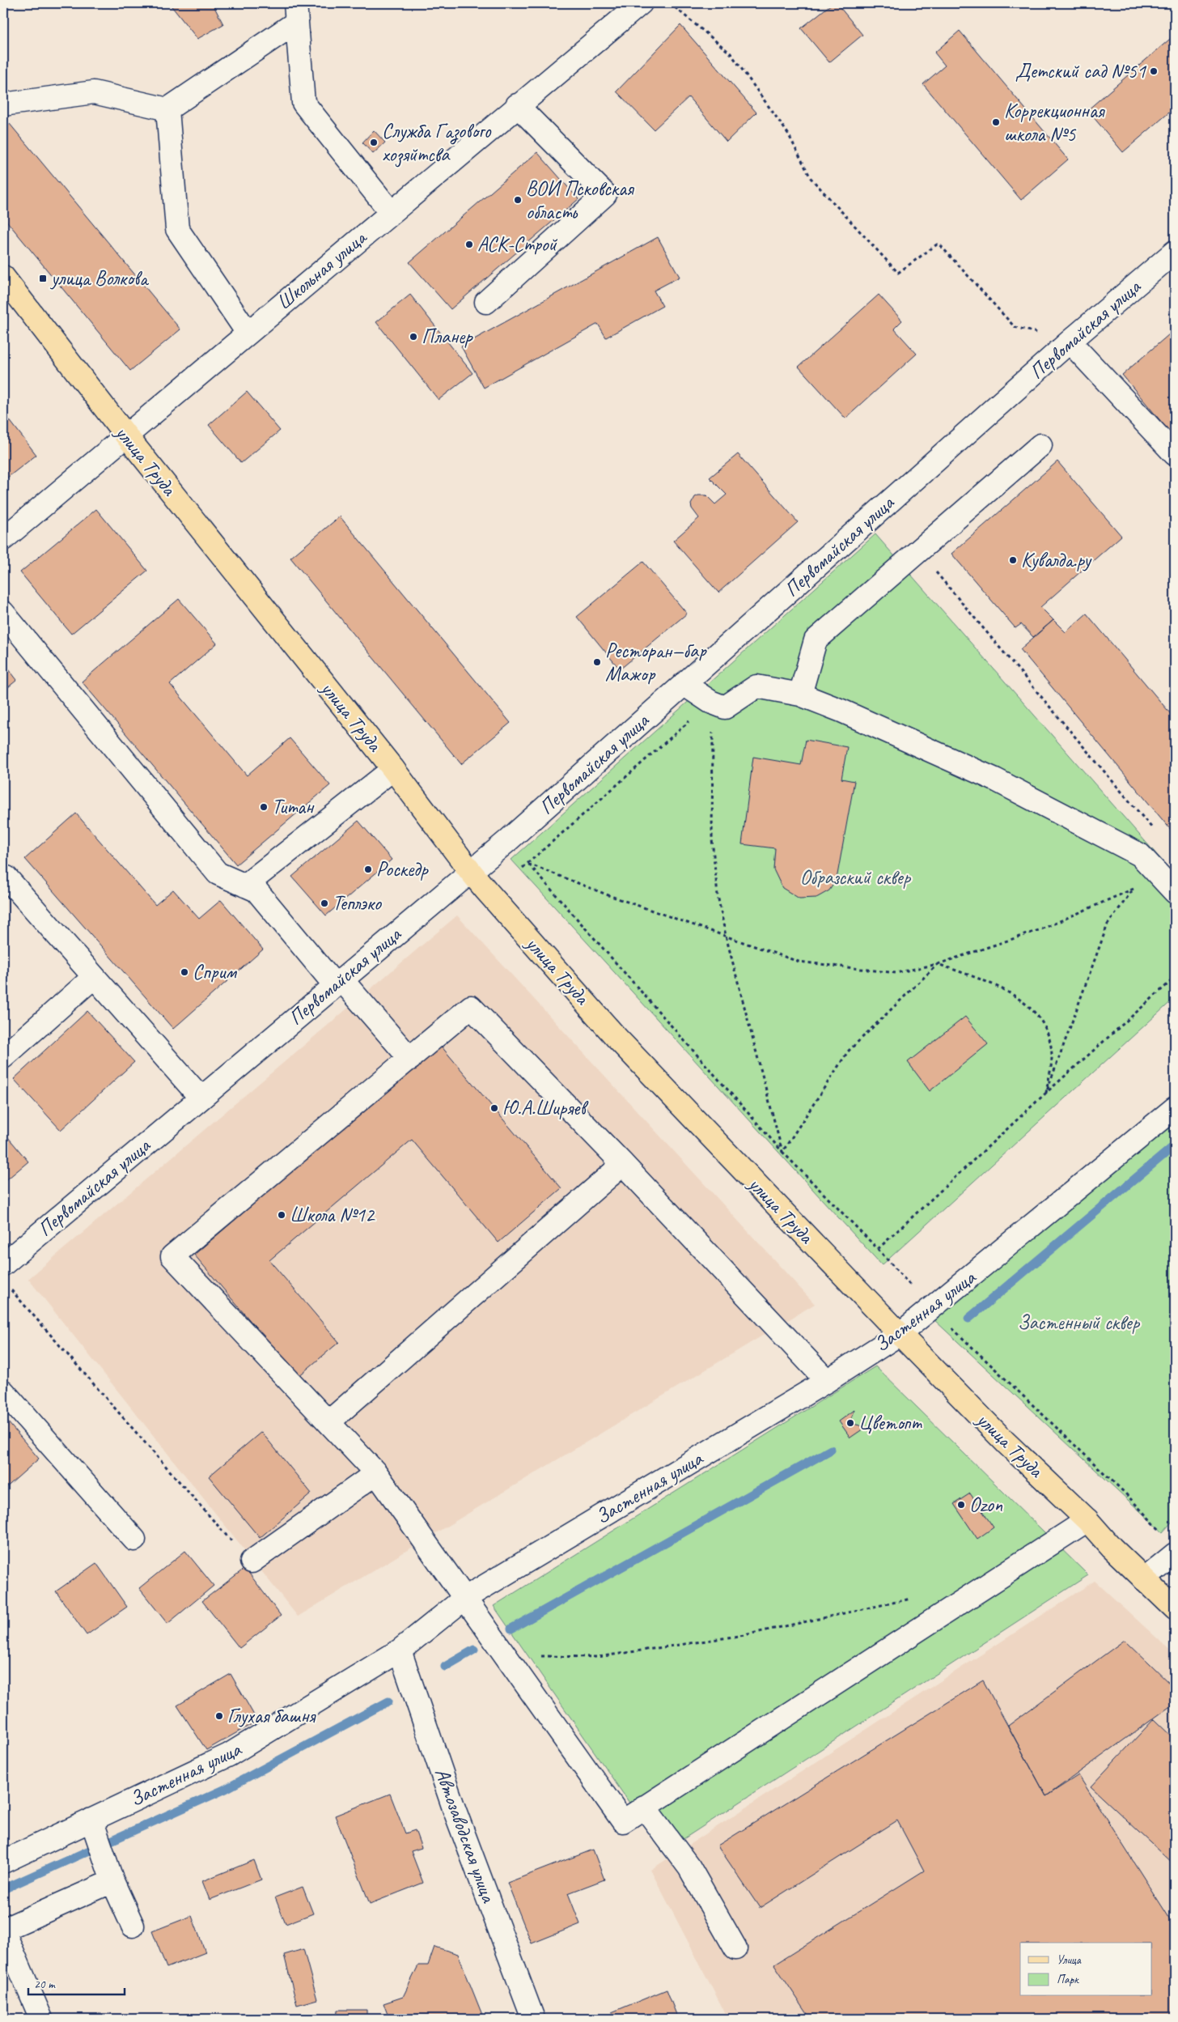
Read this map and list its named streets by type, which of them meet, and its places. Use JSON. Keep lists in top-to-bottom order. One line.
{"streets":{"main road":["улица Труда"],"street":["Школьная улица","Первомайская улица","Застенная улица","Автозаводская улица"]},"crossings":[["Школьная улица","улица Труда"],["Первомайская улица","улица Труда"],["улица Труда","Застенная улица"],["Застенная улица","Автозаводская улица"]],"parks":["Образский сквер","Застенный сквер"],"places":{"other":["Детский сад №51","Коррекционная школа №5","Служба Газового хозяйтсва","ВОИ Псковская область","АСК-Строй","Планер","Кувалда.ру","Ресторан—бар Мажор","Титан","Роскедр","Теплэко","Сприм","Ю.А.Ширяев","Школа №12","Цветопт","Ozon","Глухая башня"],"transit":["улица Волкова"]},"legend":["Улица","Парк"],"scale_bar":"20 m"}
